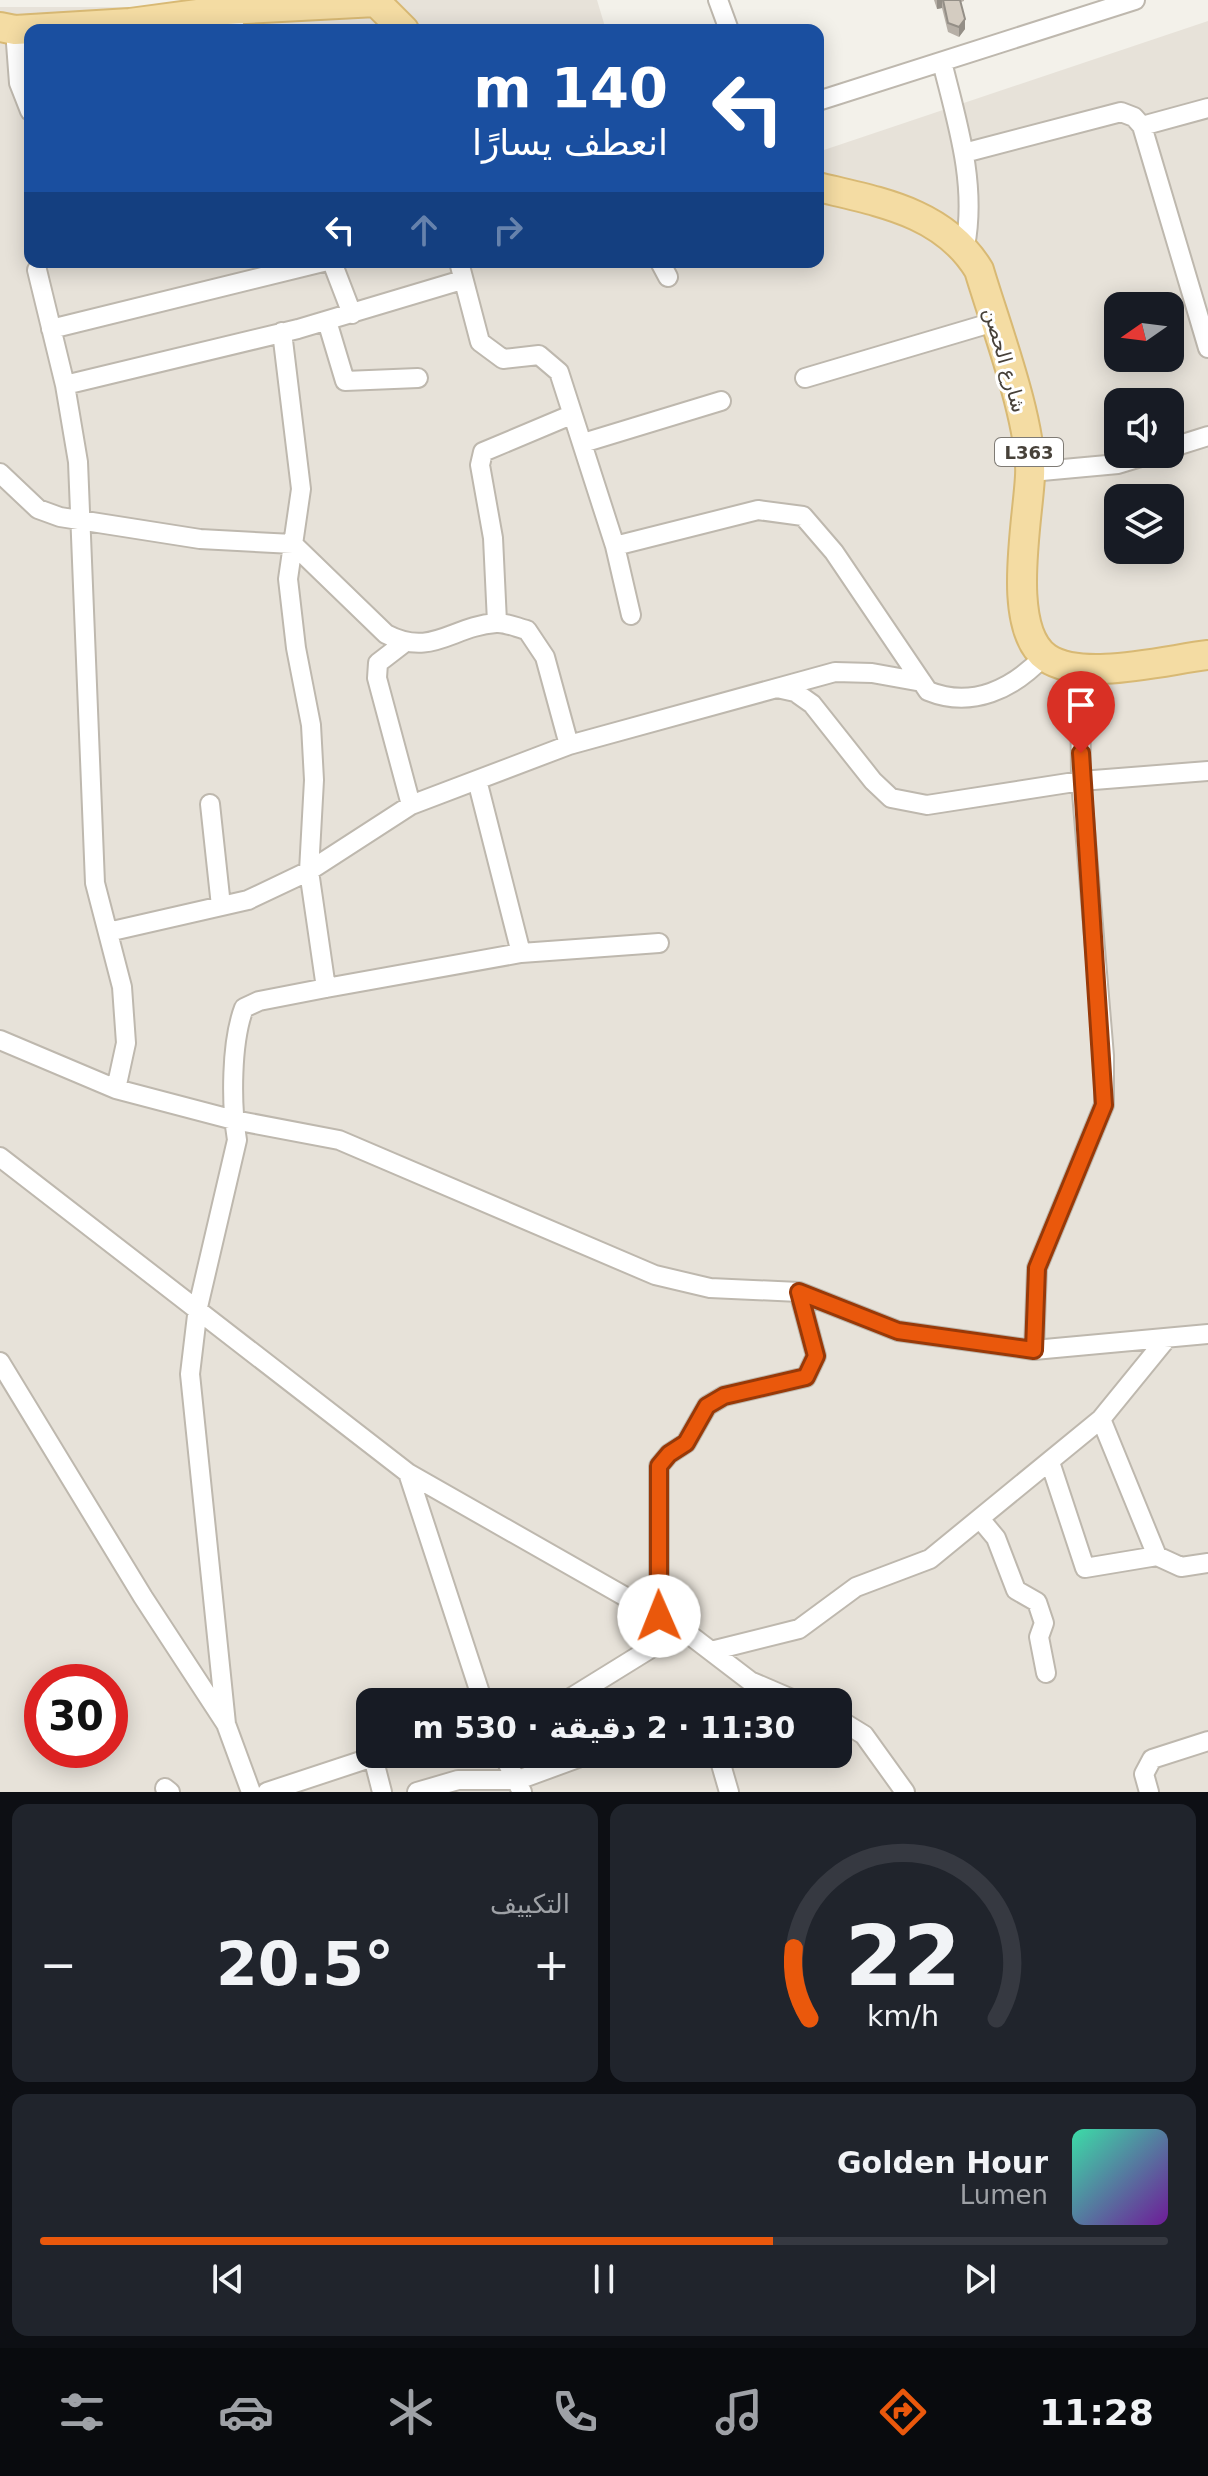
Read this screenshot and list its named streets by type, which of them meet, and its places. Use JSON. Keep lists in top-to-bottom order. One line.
{"streets":{"main road":["شارع الحصن","L363"]},"north":"left","page":{"turn":["140 m","انعطف يسارًا"],"limit":"30","trip":"11:30 · 2 دقيقة · 530 m","tile":"التكييف","heat":["−","20.5°","+"],"song":["Golden Hour","Lumen"],"tabs":"11:28","gauge":["22","km/h"]}}
